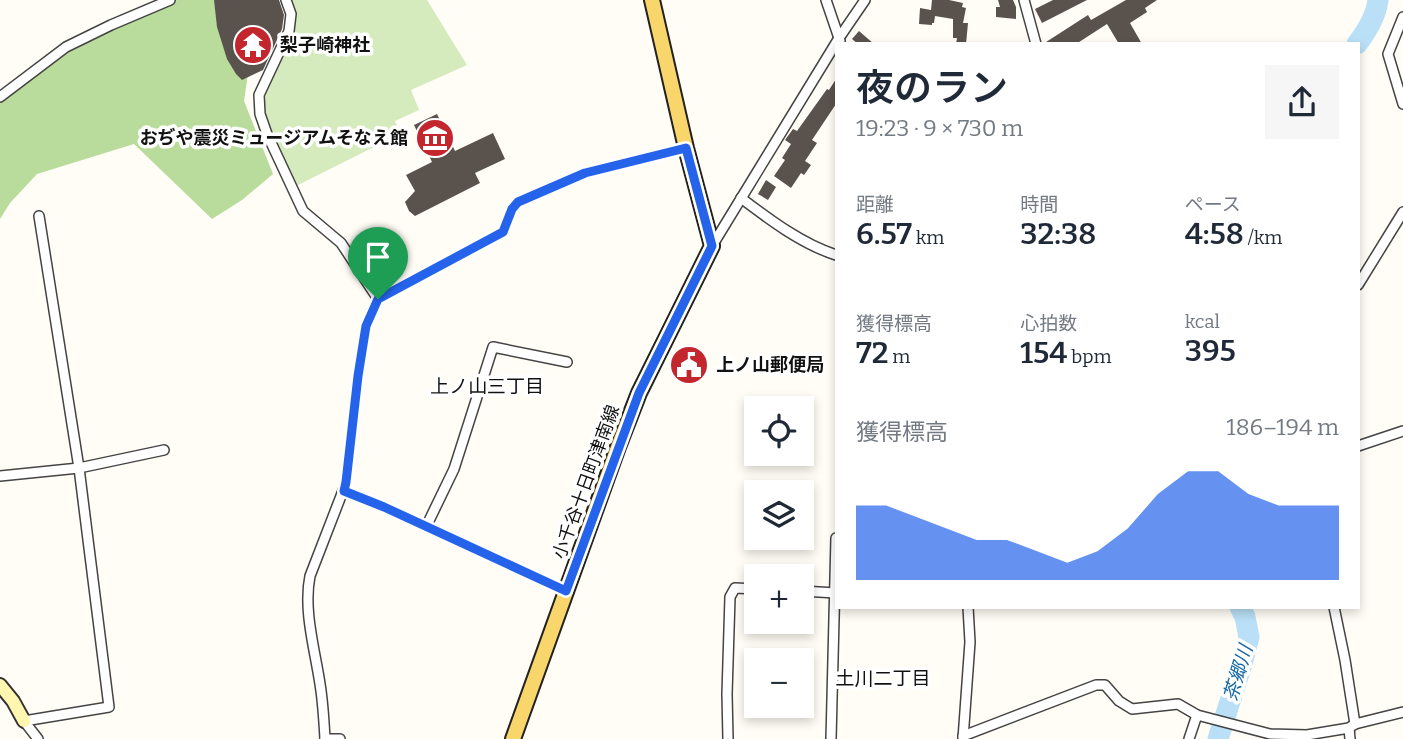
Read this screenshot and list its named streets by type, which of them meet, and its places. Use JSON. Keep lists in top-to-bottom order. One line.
{"streets":{"main road":["小千谷十日町津南線"]},"districts":["上ノ山三丁目","土川二丁目"],"water":["茶郷川"],"places":{"temple":["梨子崎神社"],"museum":["おぢや震災ミュージアムそなえ館"],"public building":["上ノ山郵便局"]},"page":{"heading":["夜のラン","19:23 · 9 × 730 m"],"stats":[["距離","6.57 km"],["時間","32:38"],["ペース","4:58 /km"],["獲得標高","72 m"],["心拍数","154 bpm"],["kcal","395"]],"map_buttons":["+","−"],"chart":["獲得標高","186–194 m"]}}
